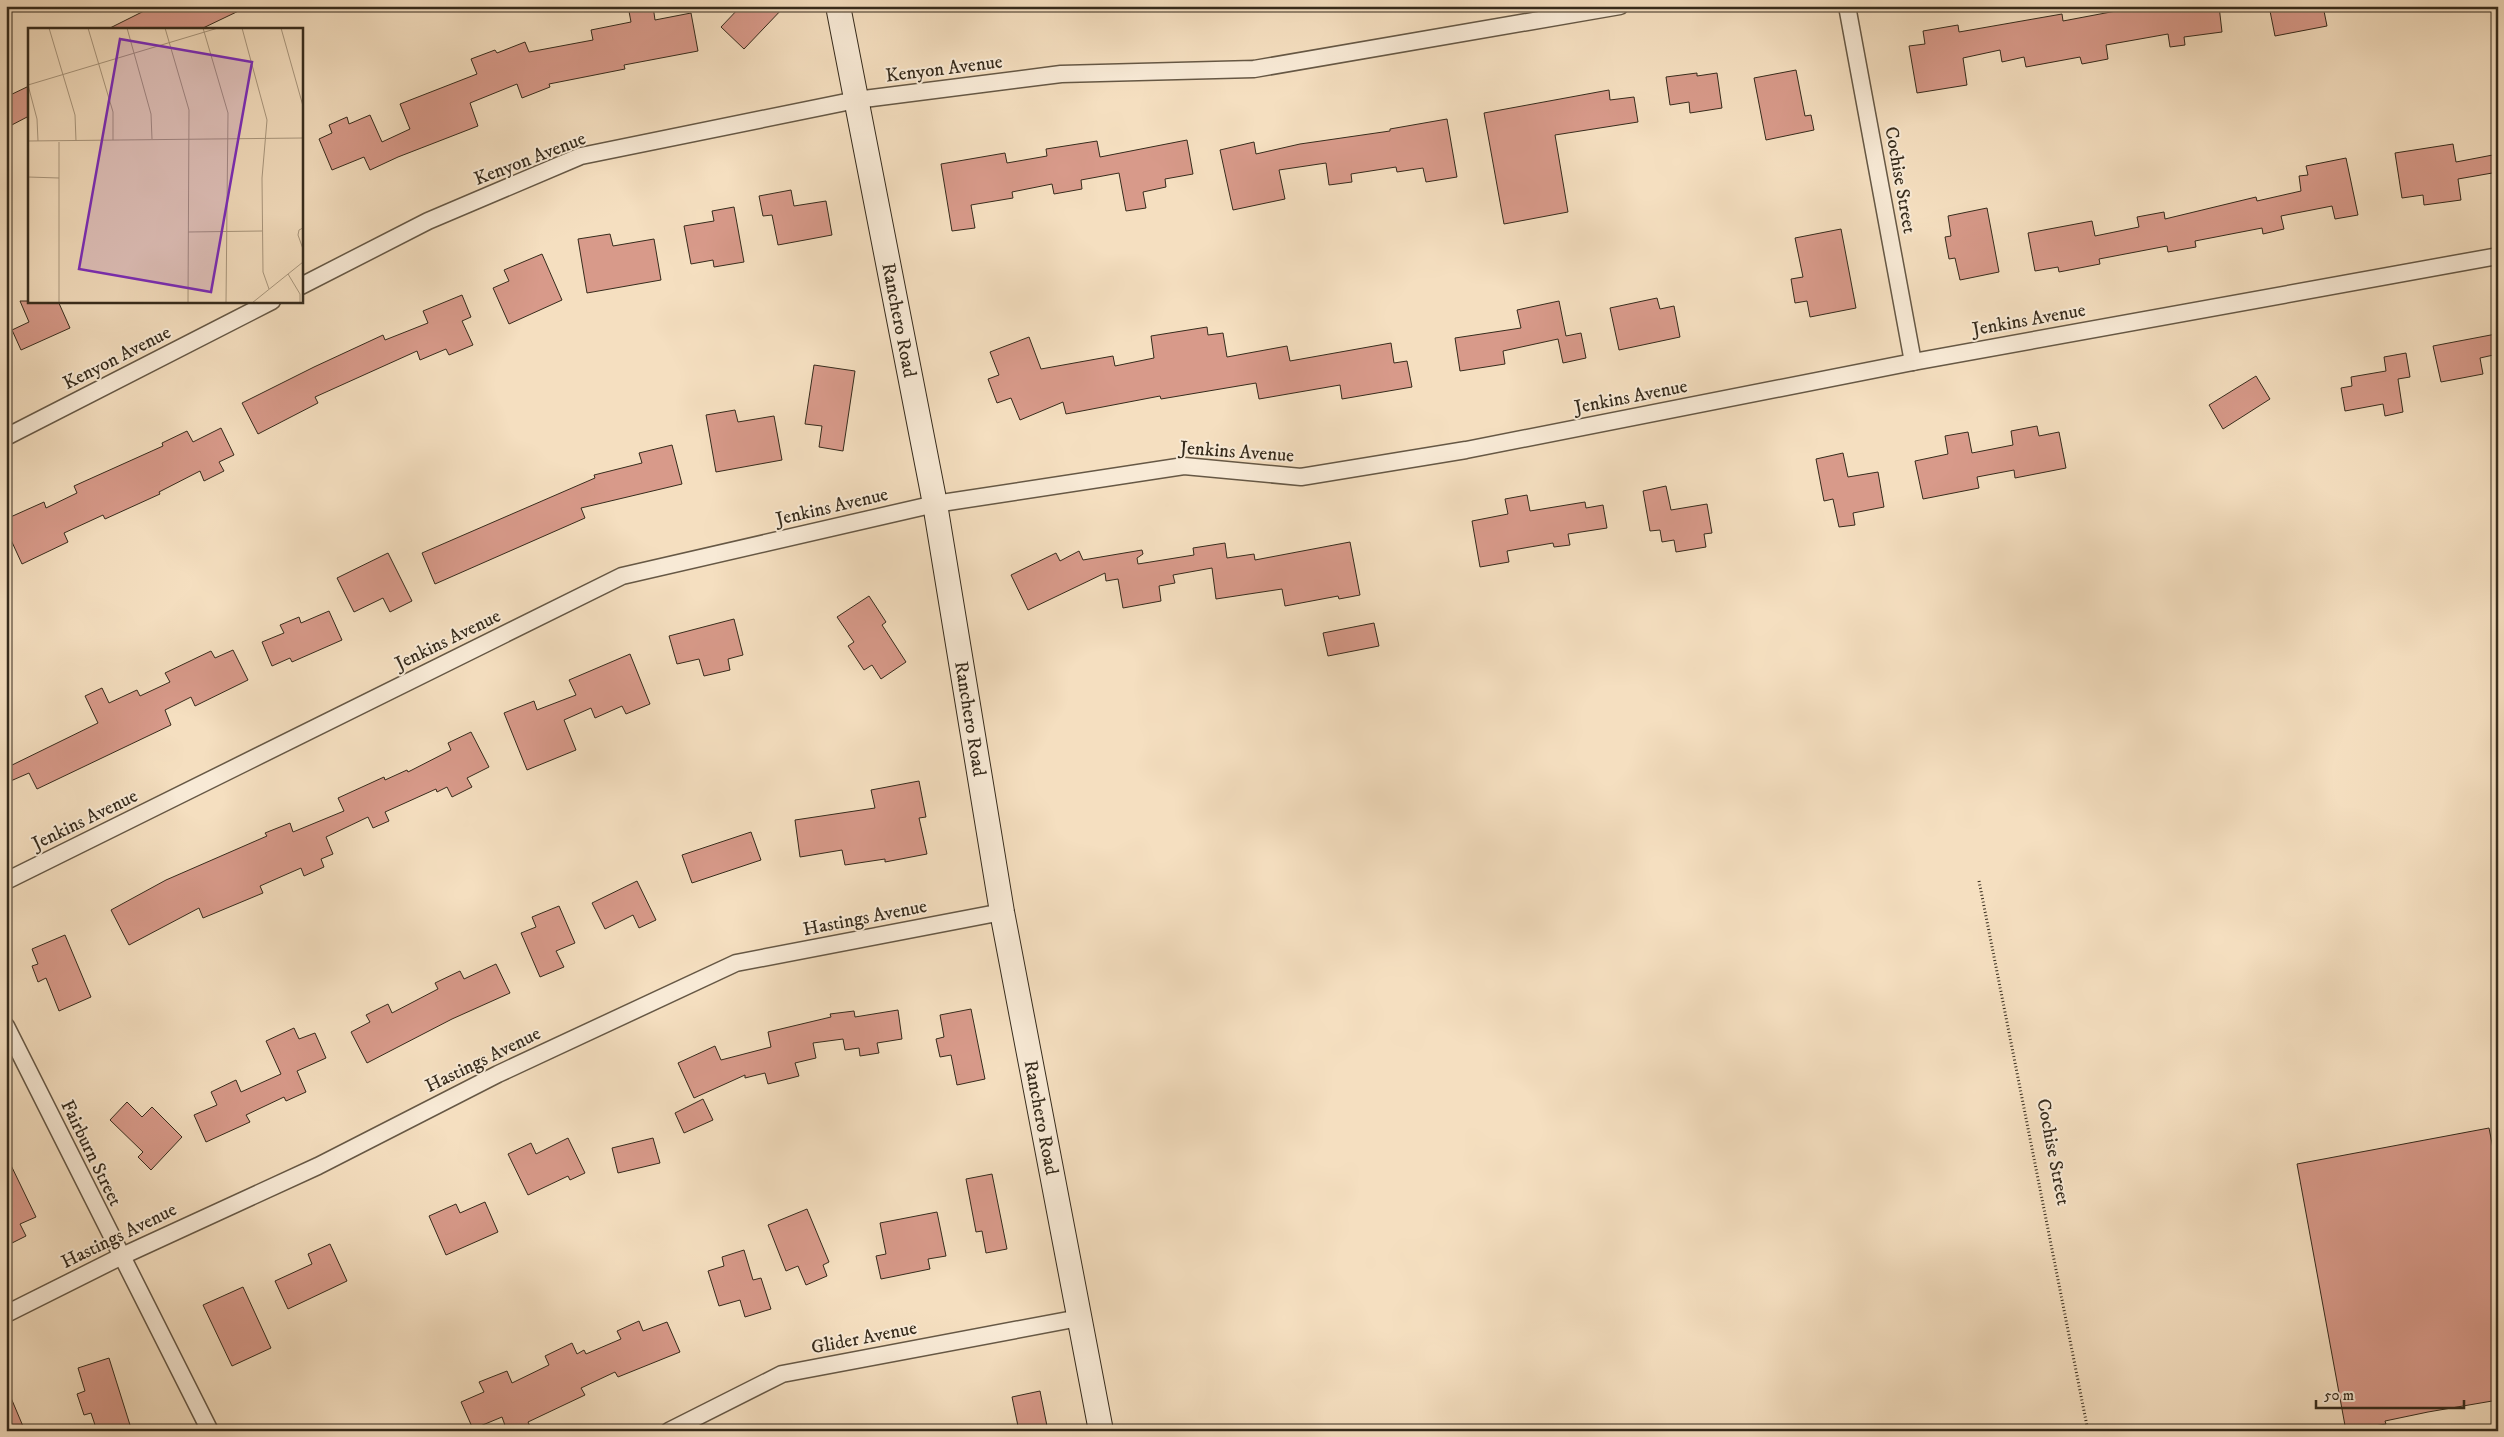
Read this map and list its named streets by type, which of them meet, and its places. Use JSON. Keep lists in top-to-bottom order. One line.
{"streets":{"main road":["Ranchero Road"],"street":["Kenyon Avenue","Cochise Street","Jenkins Avenue","Hastings Avenue","Fairburn Street","Glider Avenue"]},"crossings":[["Kenyon Avenue","Ranchero Road"],["Cochise Street","Jenkins Avenue"],["Ranchero Road","Jenkins Avenue"],["Ranchero Road","Hastings Avenue"],["Ranchero Road","Glider Avenue"],["Hastings Avenue","Fairburn Street"]],"scale_bar":"50 m"}
